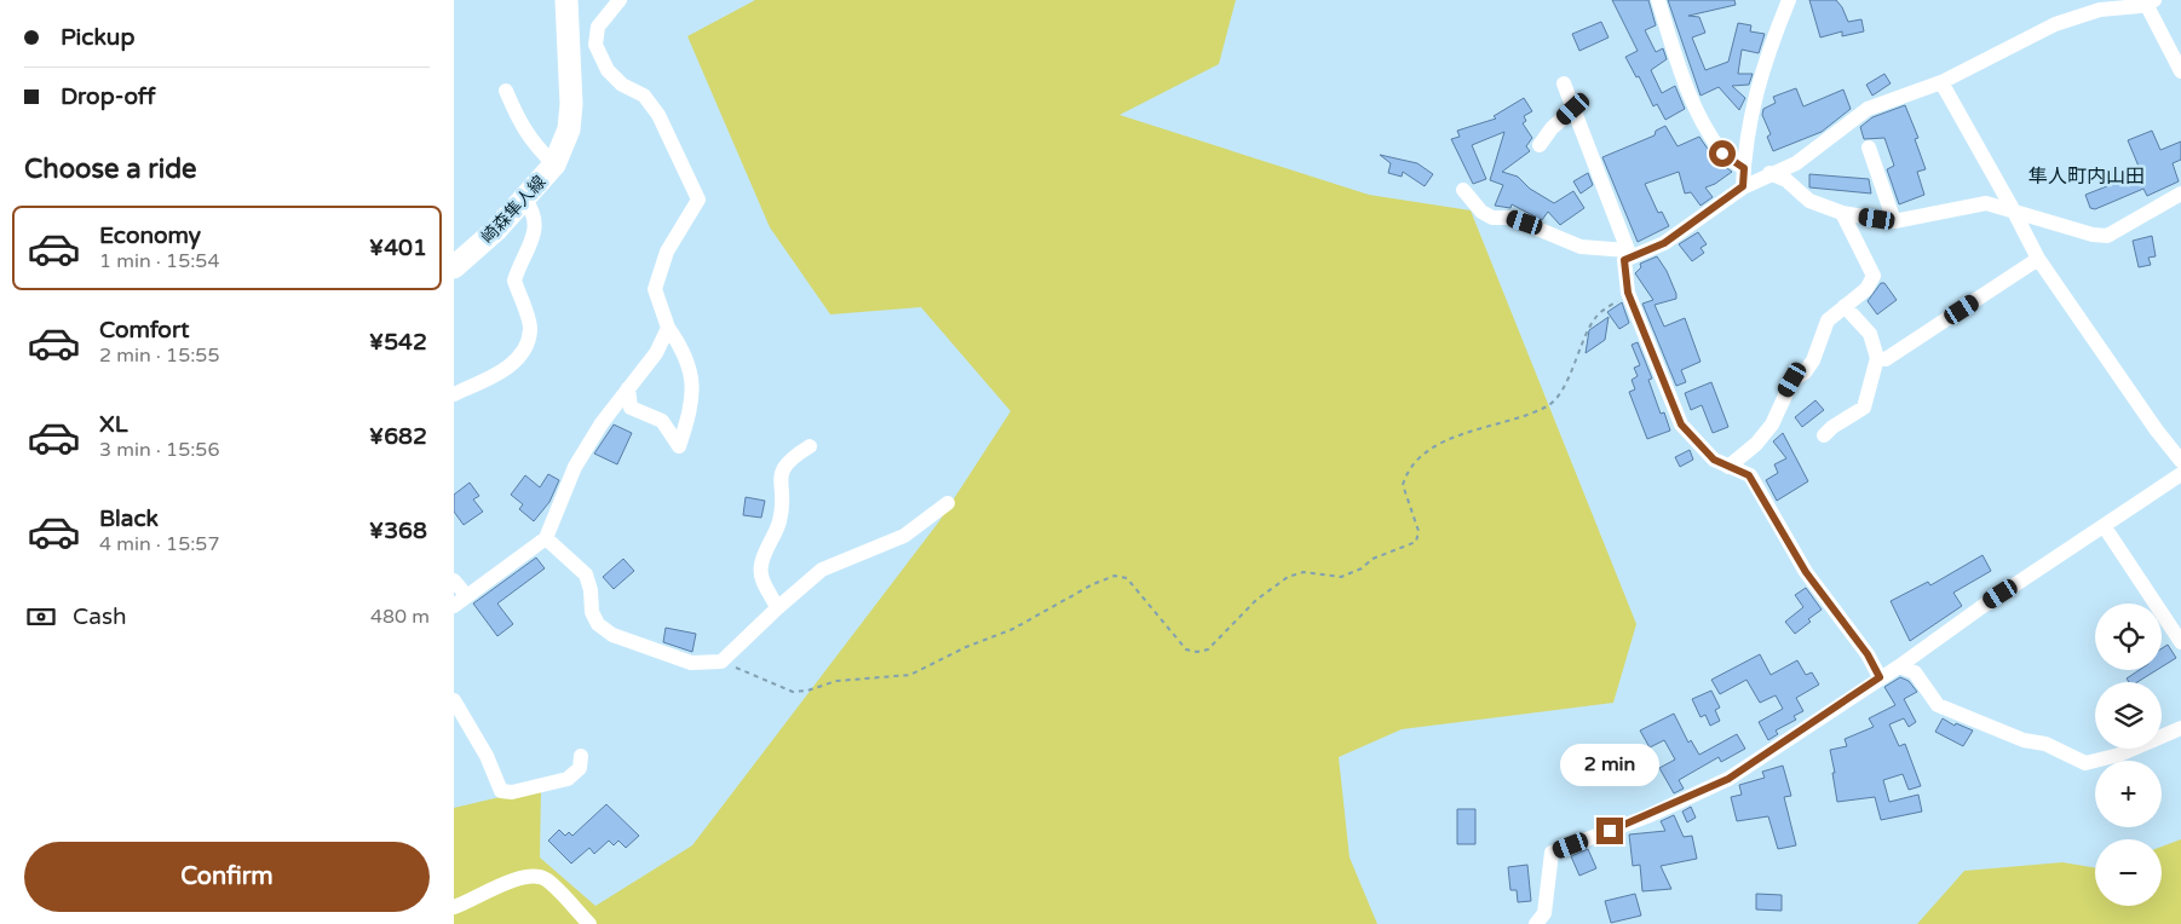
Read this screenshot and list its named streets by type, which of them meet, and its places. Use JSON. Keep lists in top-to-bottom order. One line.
{"streets":{"main road":["崎森隼人線"]},"districts":["隼人町内山田"],"page":{"banner":["Pickup","Drop-off"],"heading":"Choose a ride","list":[{"name":"Economy","note":"1 min · 15:54","value":"¥401"},{"name":"Comfort","note":"2 min · 15:55","value":"¥542"},{"name":"XL","note":"3 min · 15:56","value":"¥682"},{"name":"Black","note":"4 min · 15:57","value":"¥368"}],"pay":["Cash","480 m"],"map_buttons":["+","−"],"bubble":"2 min","buttons":"Confirm"}}
